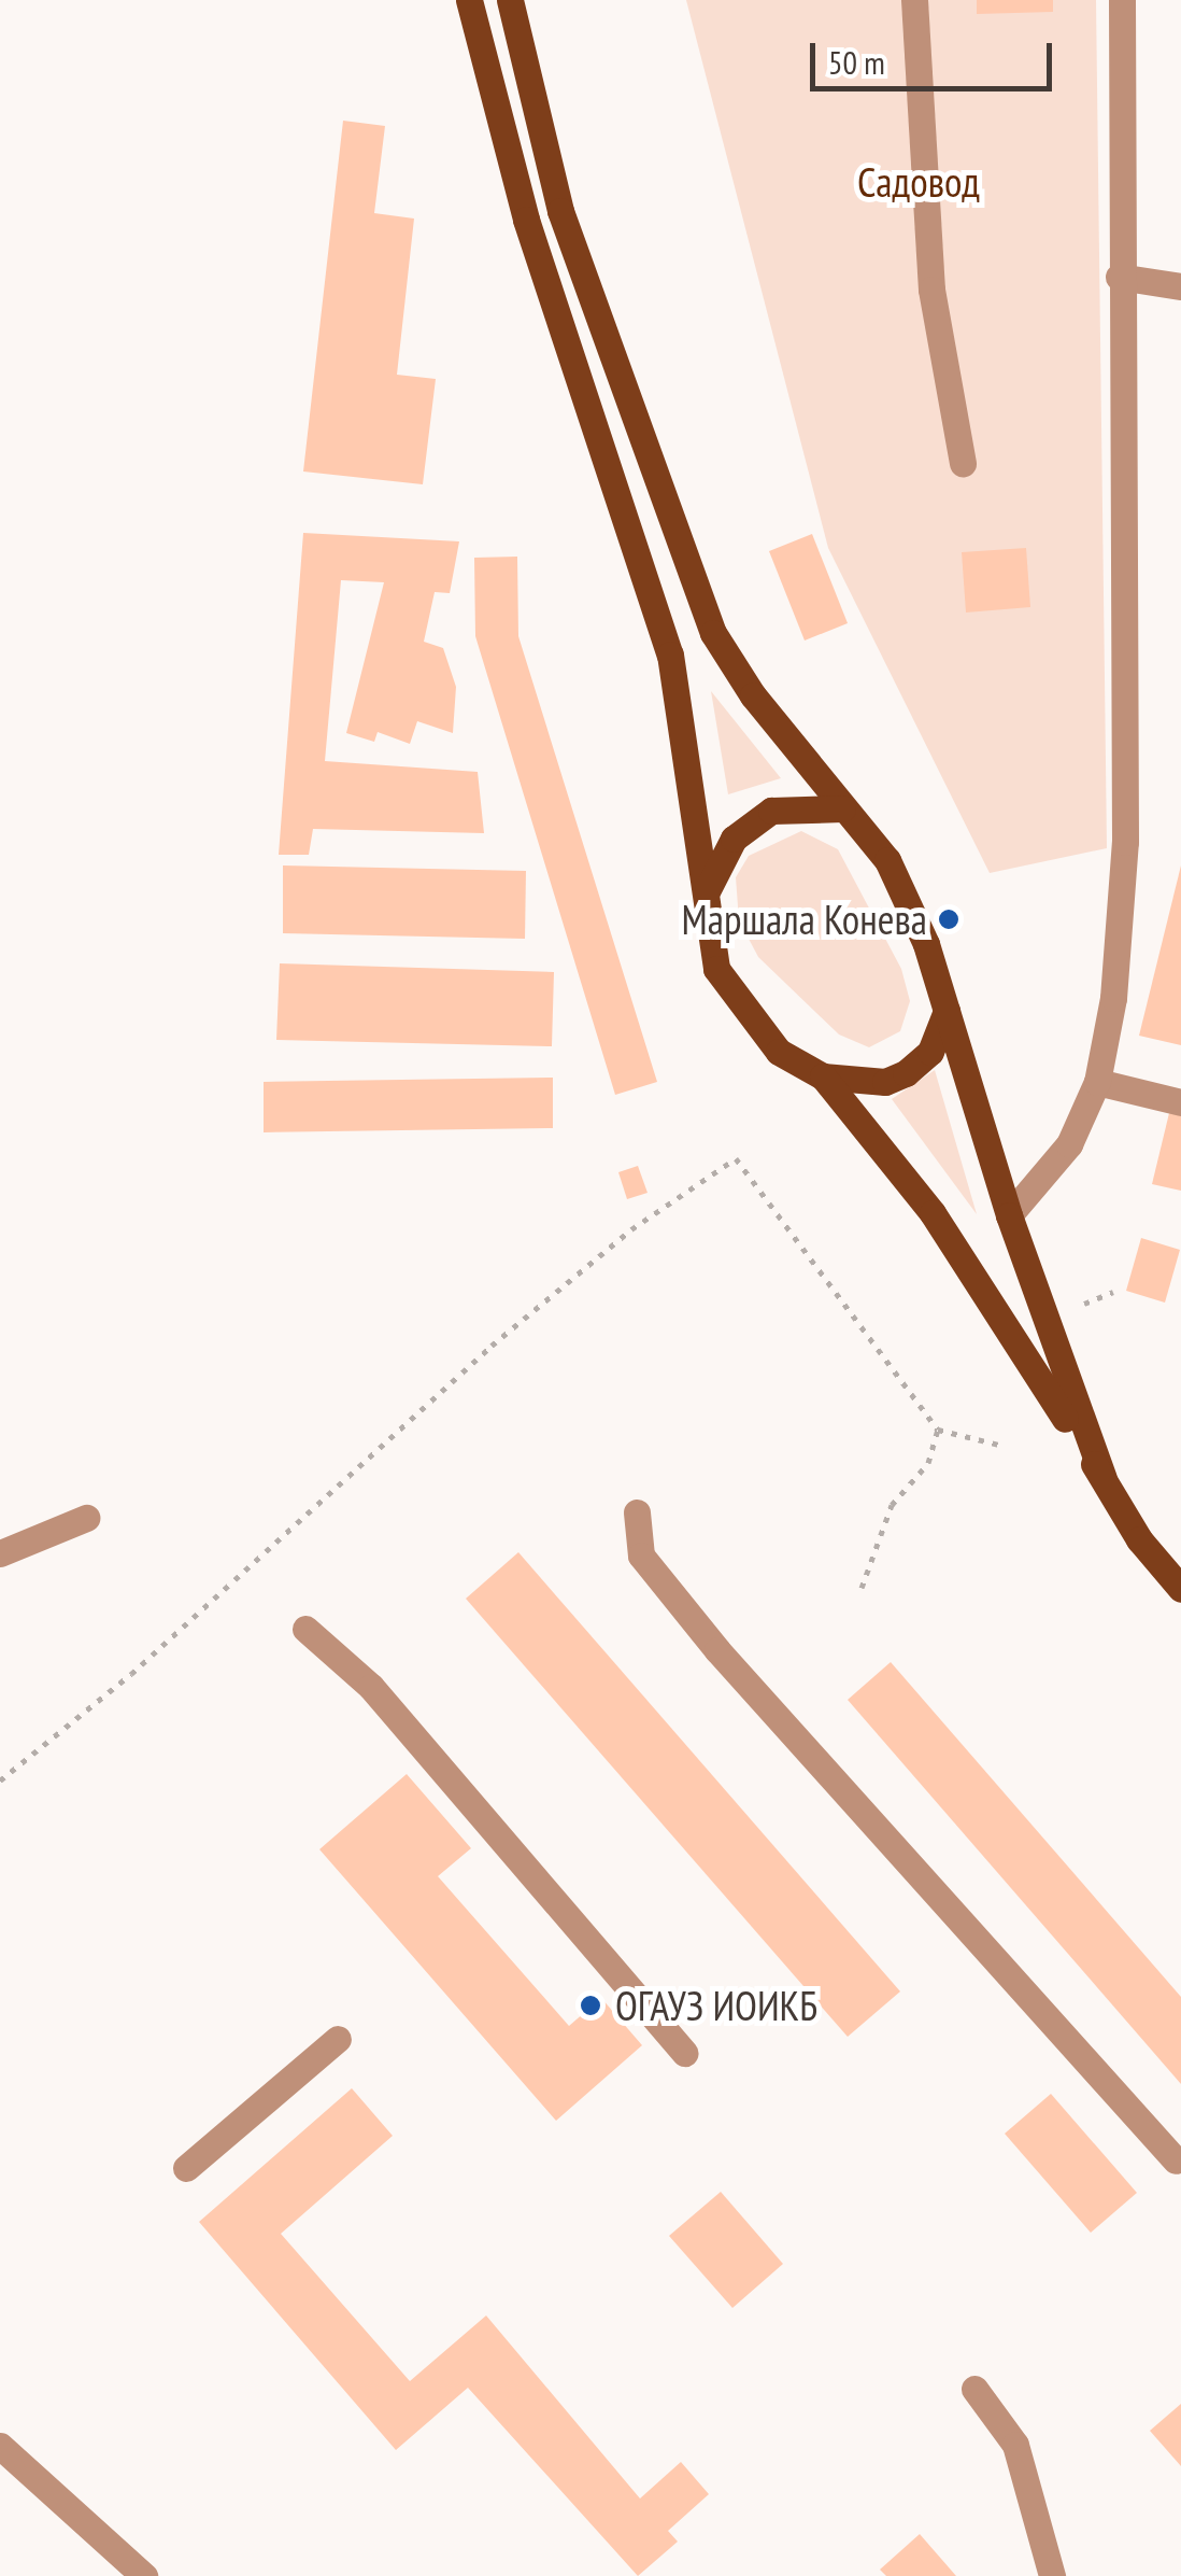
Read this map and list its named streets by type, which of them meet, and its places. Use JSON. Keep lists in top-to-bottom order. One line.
{"parks":["Садовод"],"places":["Маршала Конева","ОГАУЗ ИОИКБ"],"scale_bar":"50 m"}
